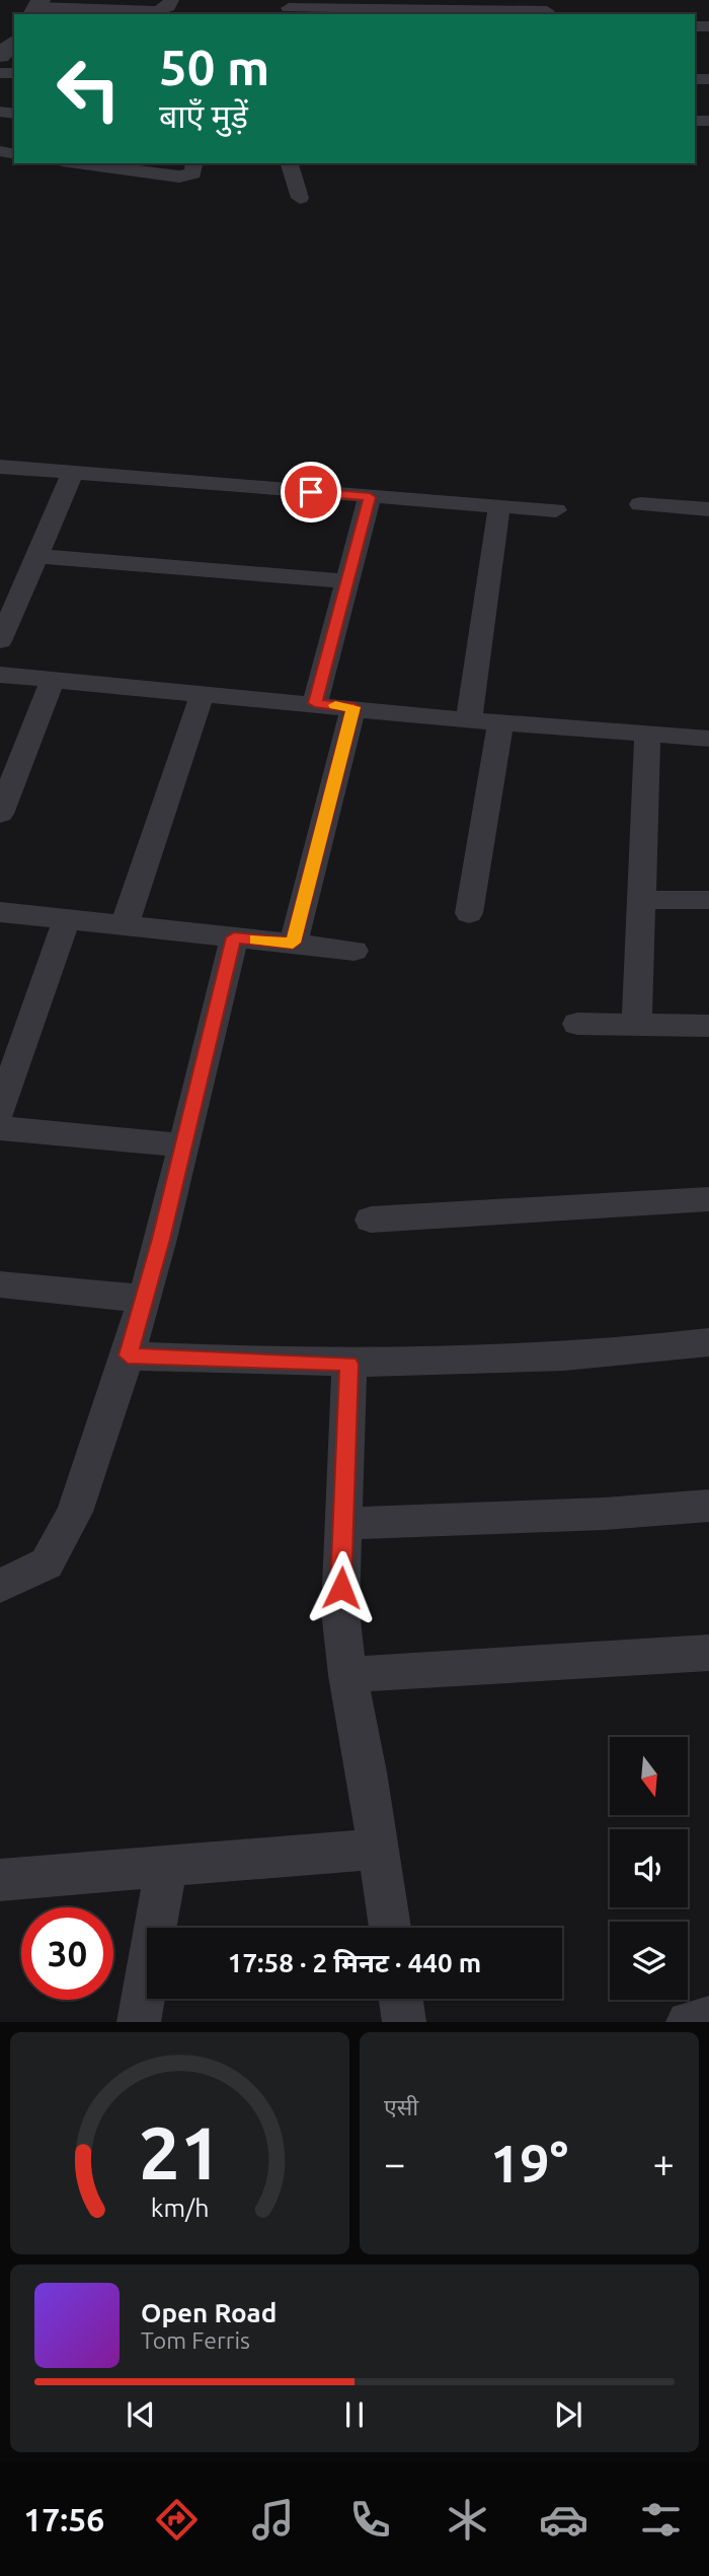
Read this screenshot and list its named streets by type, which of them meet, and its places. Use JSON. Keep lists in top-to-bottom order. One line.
{"north":"bottom","page":{"turn":["50 m","बाएँ मुड़ें"],"limit":"30","trip":"17:58 · 2 मिनट · 440 m","tile":"एसी","heat":["−","19°","+"],"song":["Open Road","Tom Ferris"],"tabs":"17:56","gauge":["21","km/h"]}}
